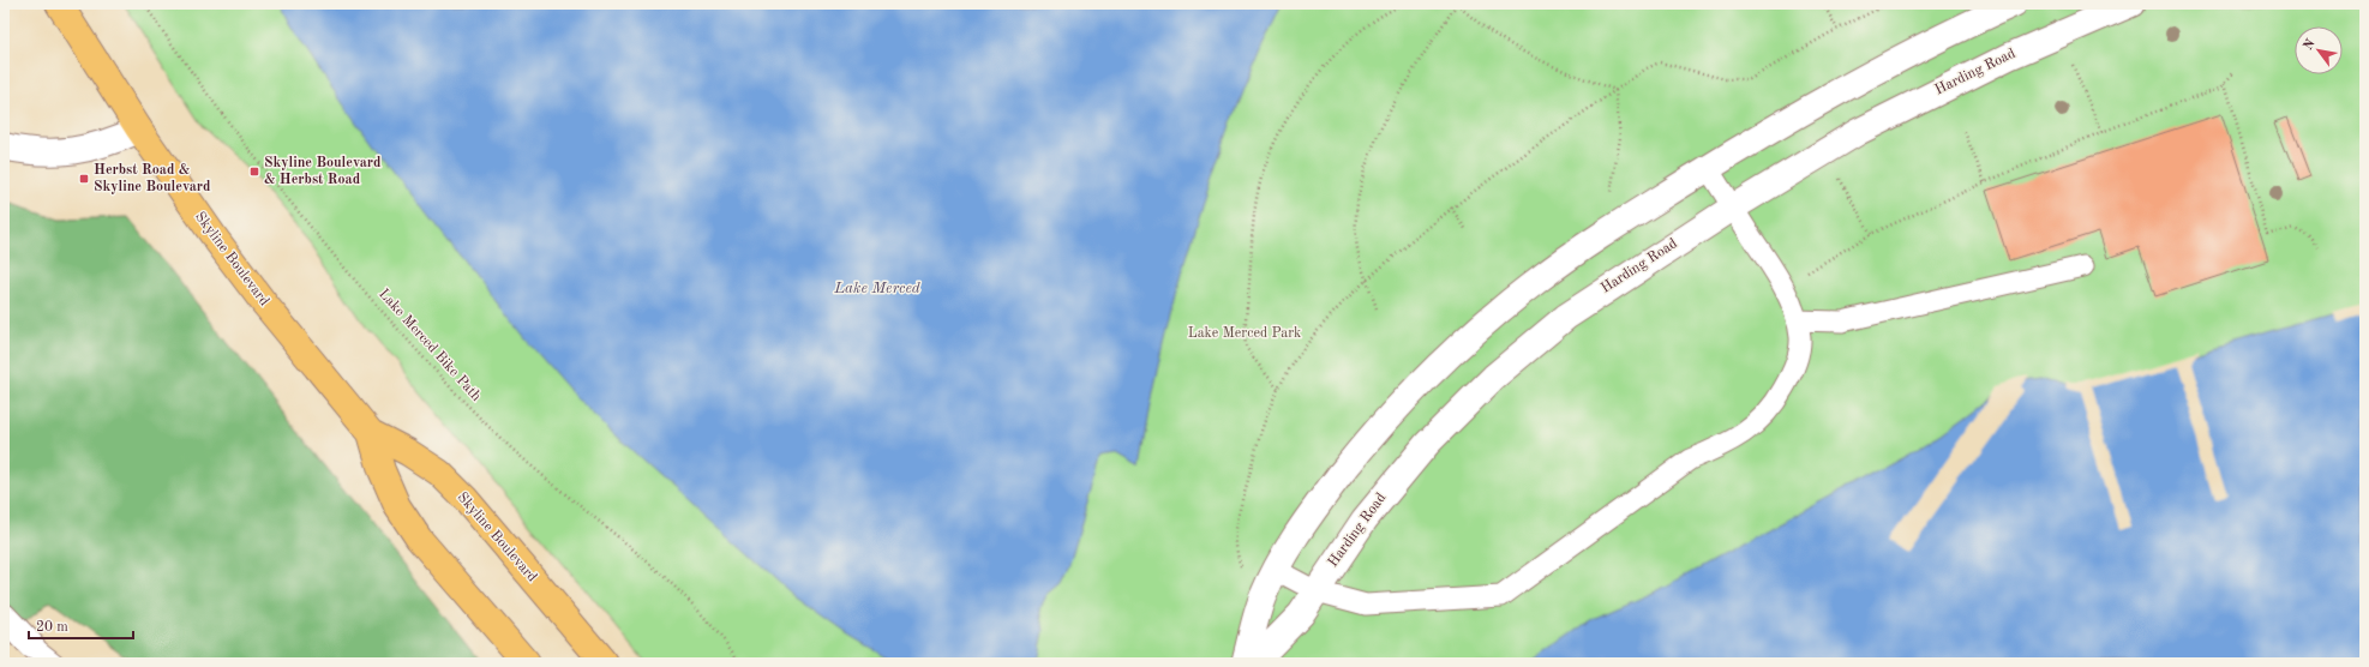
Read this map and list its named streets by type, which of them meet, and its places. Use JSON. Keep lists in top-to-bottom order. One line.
{"streets":{"main road":["Skyline Boulevard"],"street":["Harding Road"],"path":["Lake Merced Bike Path"]},"water":["Lake Merced"],"parks":["Lake Merced Park"],"places":{"transit":["Skyline Boulevard & Herbst Road","Herbst Road & Skyline Boulevard"]},"scale_bar":"20 m","north":"top left"}
